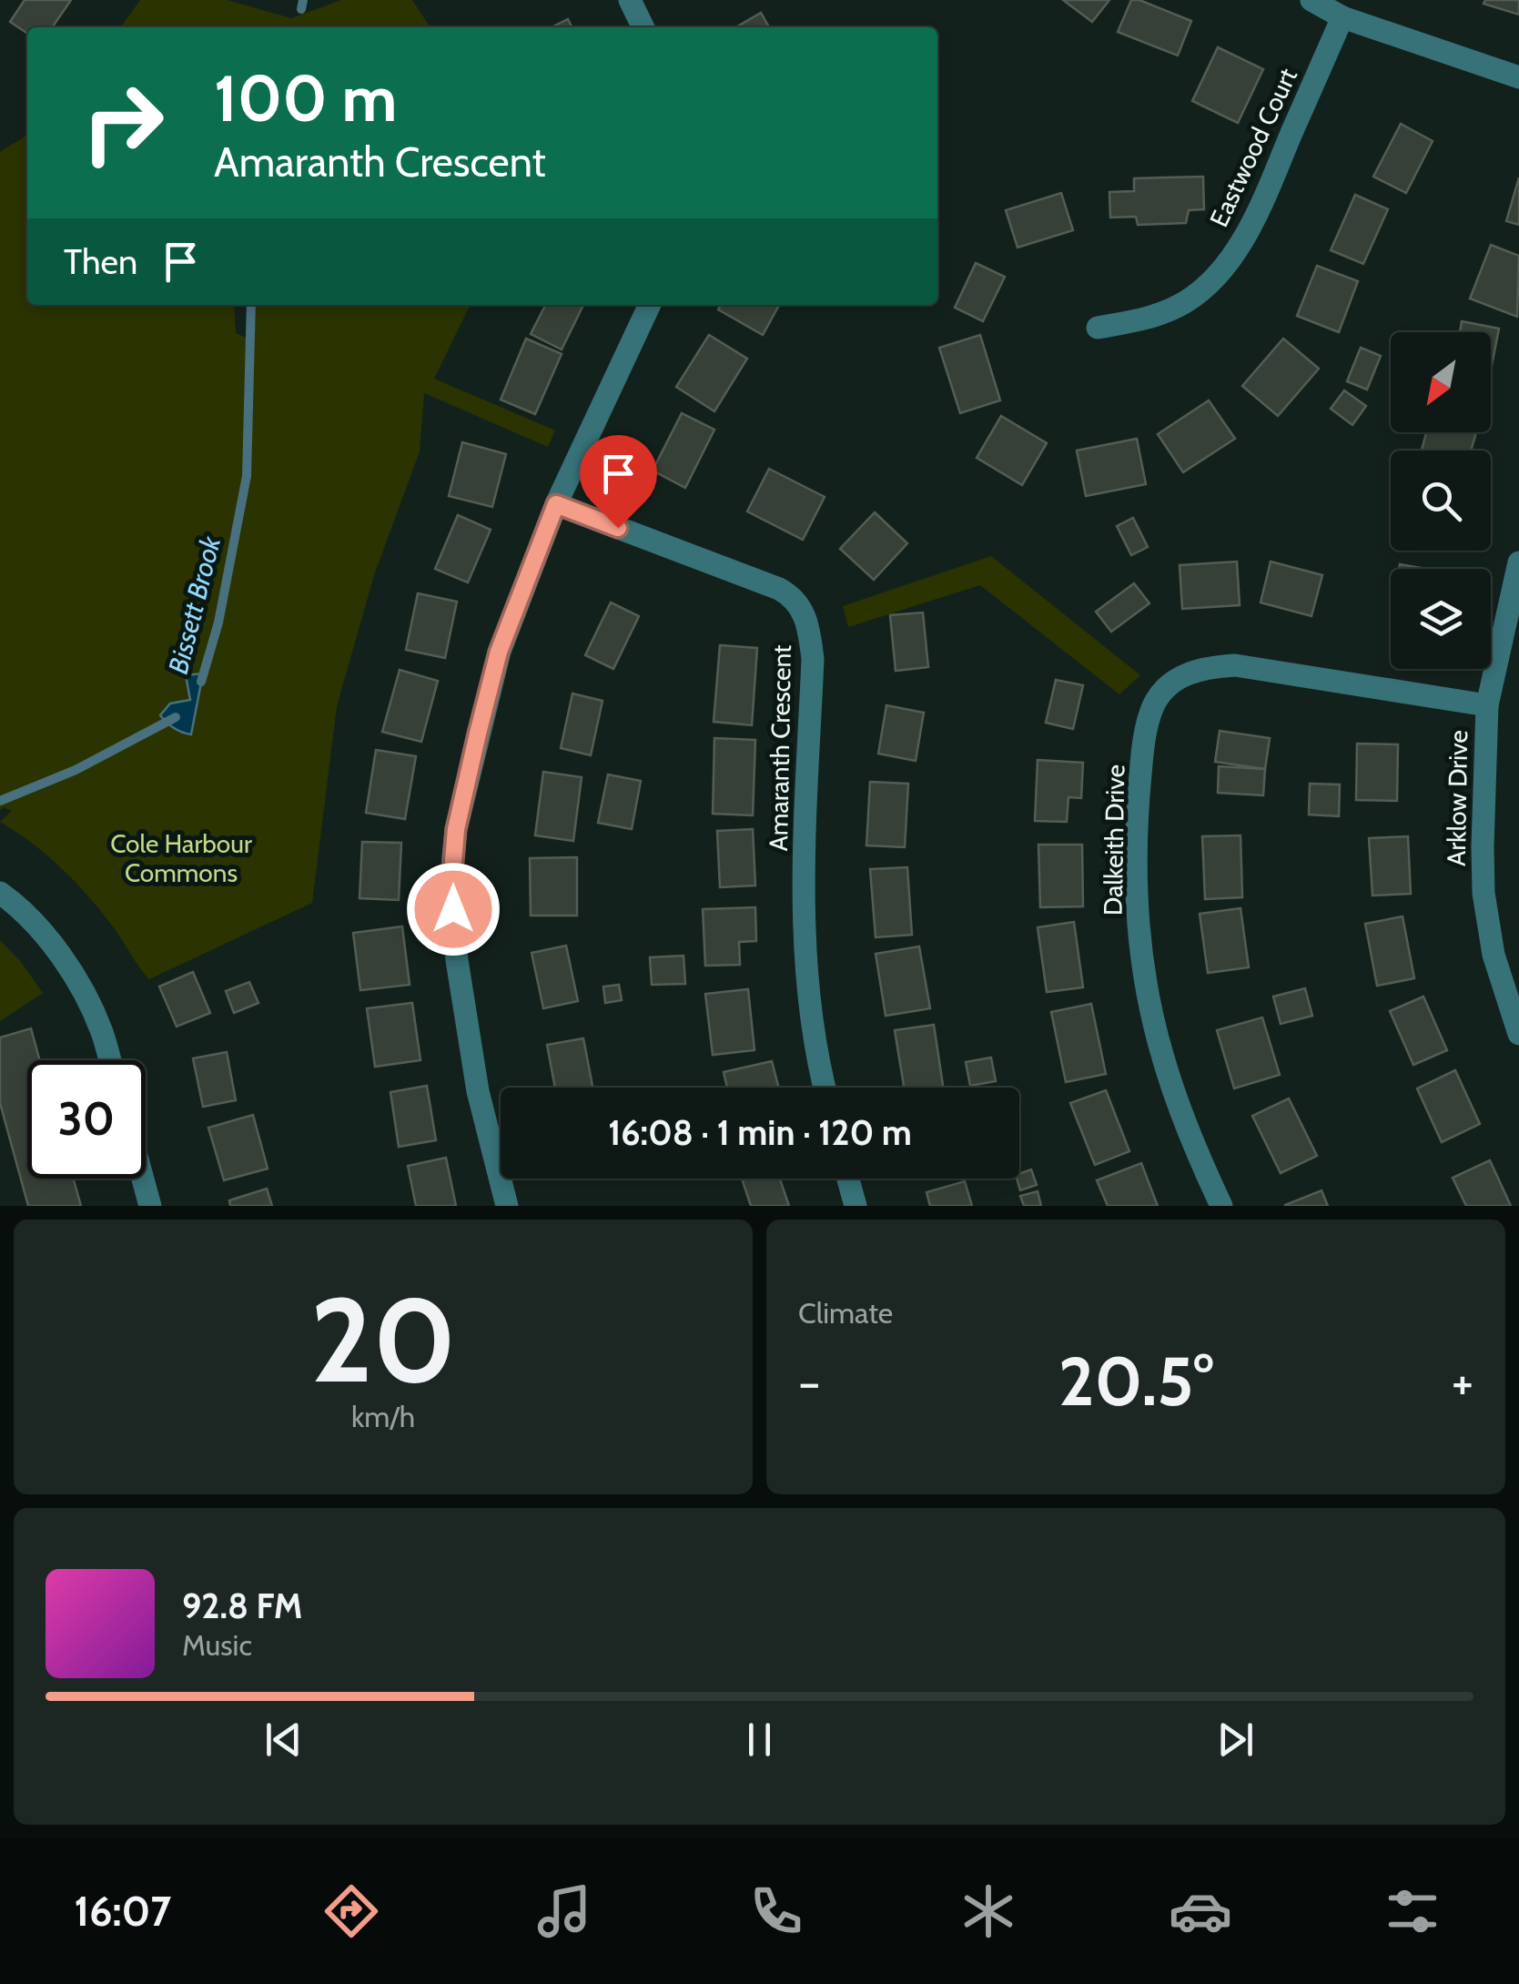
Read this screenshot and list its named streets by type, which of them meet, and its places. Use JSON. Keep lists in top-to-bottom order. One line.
{"streets":{"street":["Eastwood Court","Amaranth Crescent","Arklow Drive","Dalkeith Drive"]},"crossings":[["Arklow Drive","Dalkeith Drive"]],"water":["Bissett Brook"],"parks":["Cole Harbour Commons"],"north":"bottom left","page":{"turn":["100 m","Amaranth Crescent"],"then":"Then","limit":"30","trip":"16:08 · 1 min · 120 m","tile":[["20","km/h"],"Climate"],"heat":["−","20.5°","+"],"song":["92.8 FM","Music"],"tabs":"16:07"}}
